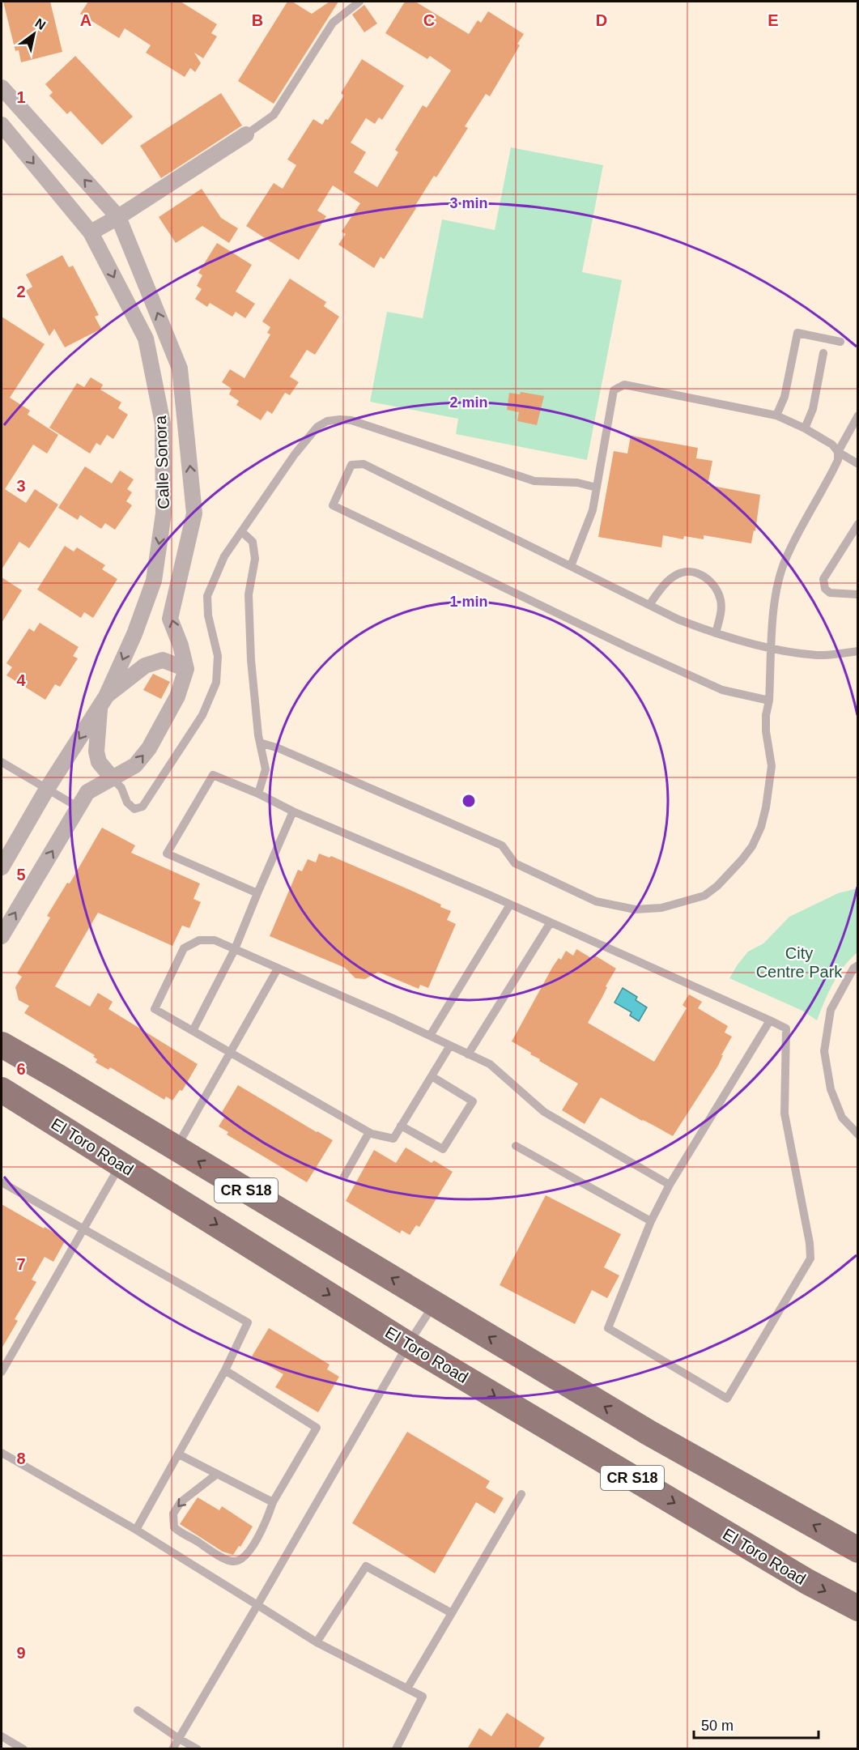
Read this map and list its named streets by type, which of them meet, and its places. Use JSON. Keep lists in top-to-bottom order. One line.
{"streets":{"main road":["El Toro Road","CR S18"],"street":["Calle Sonora"]},"parks":["City Centre Park"],"scale_bar":"50 m","north":"top right","grid":{"columns":["A","B","C","D","E"],"rows":["1","2","3","4","5","6","7","8","9"]},"rings":["3 min","2 min","1 min"]}
